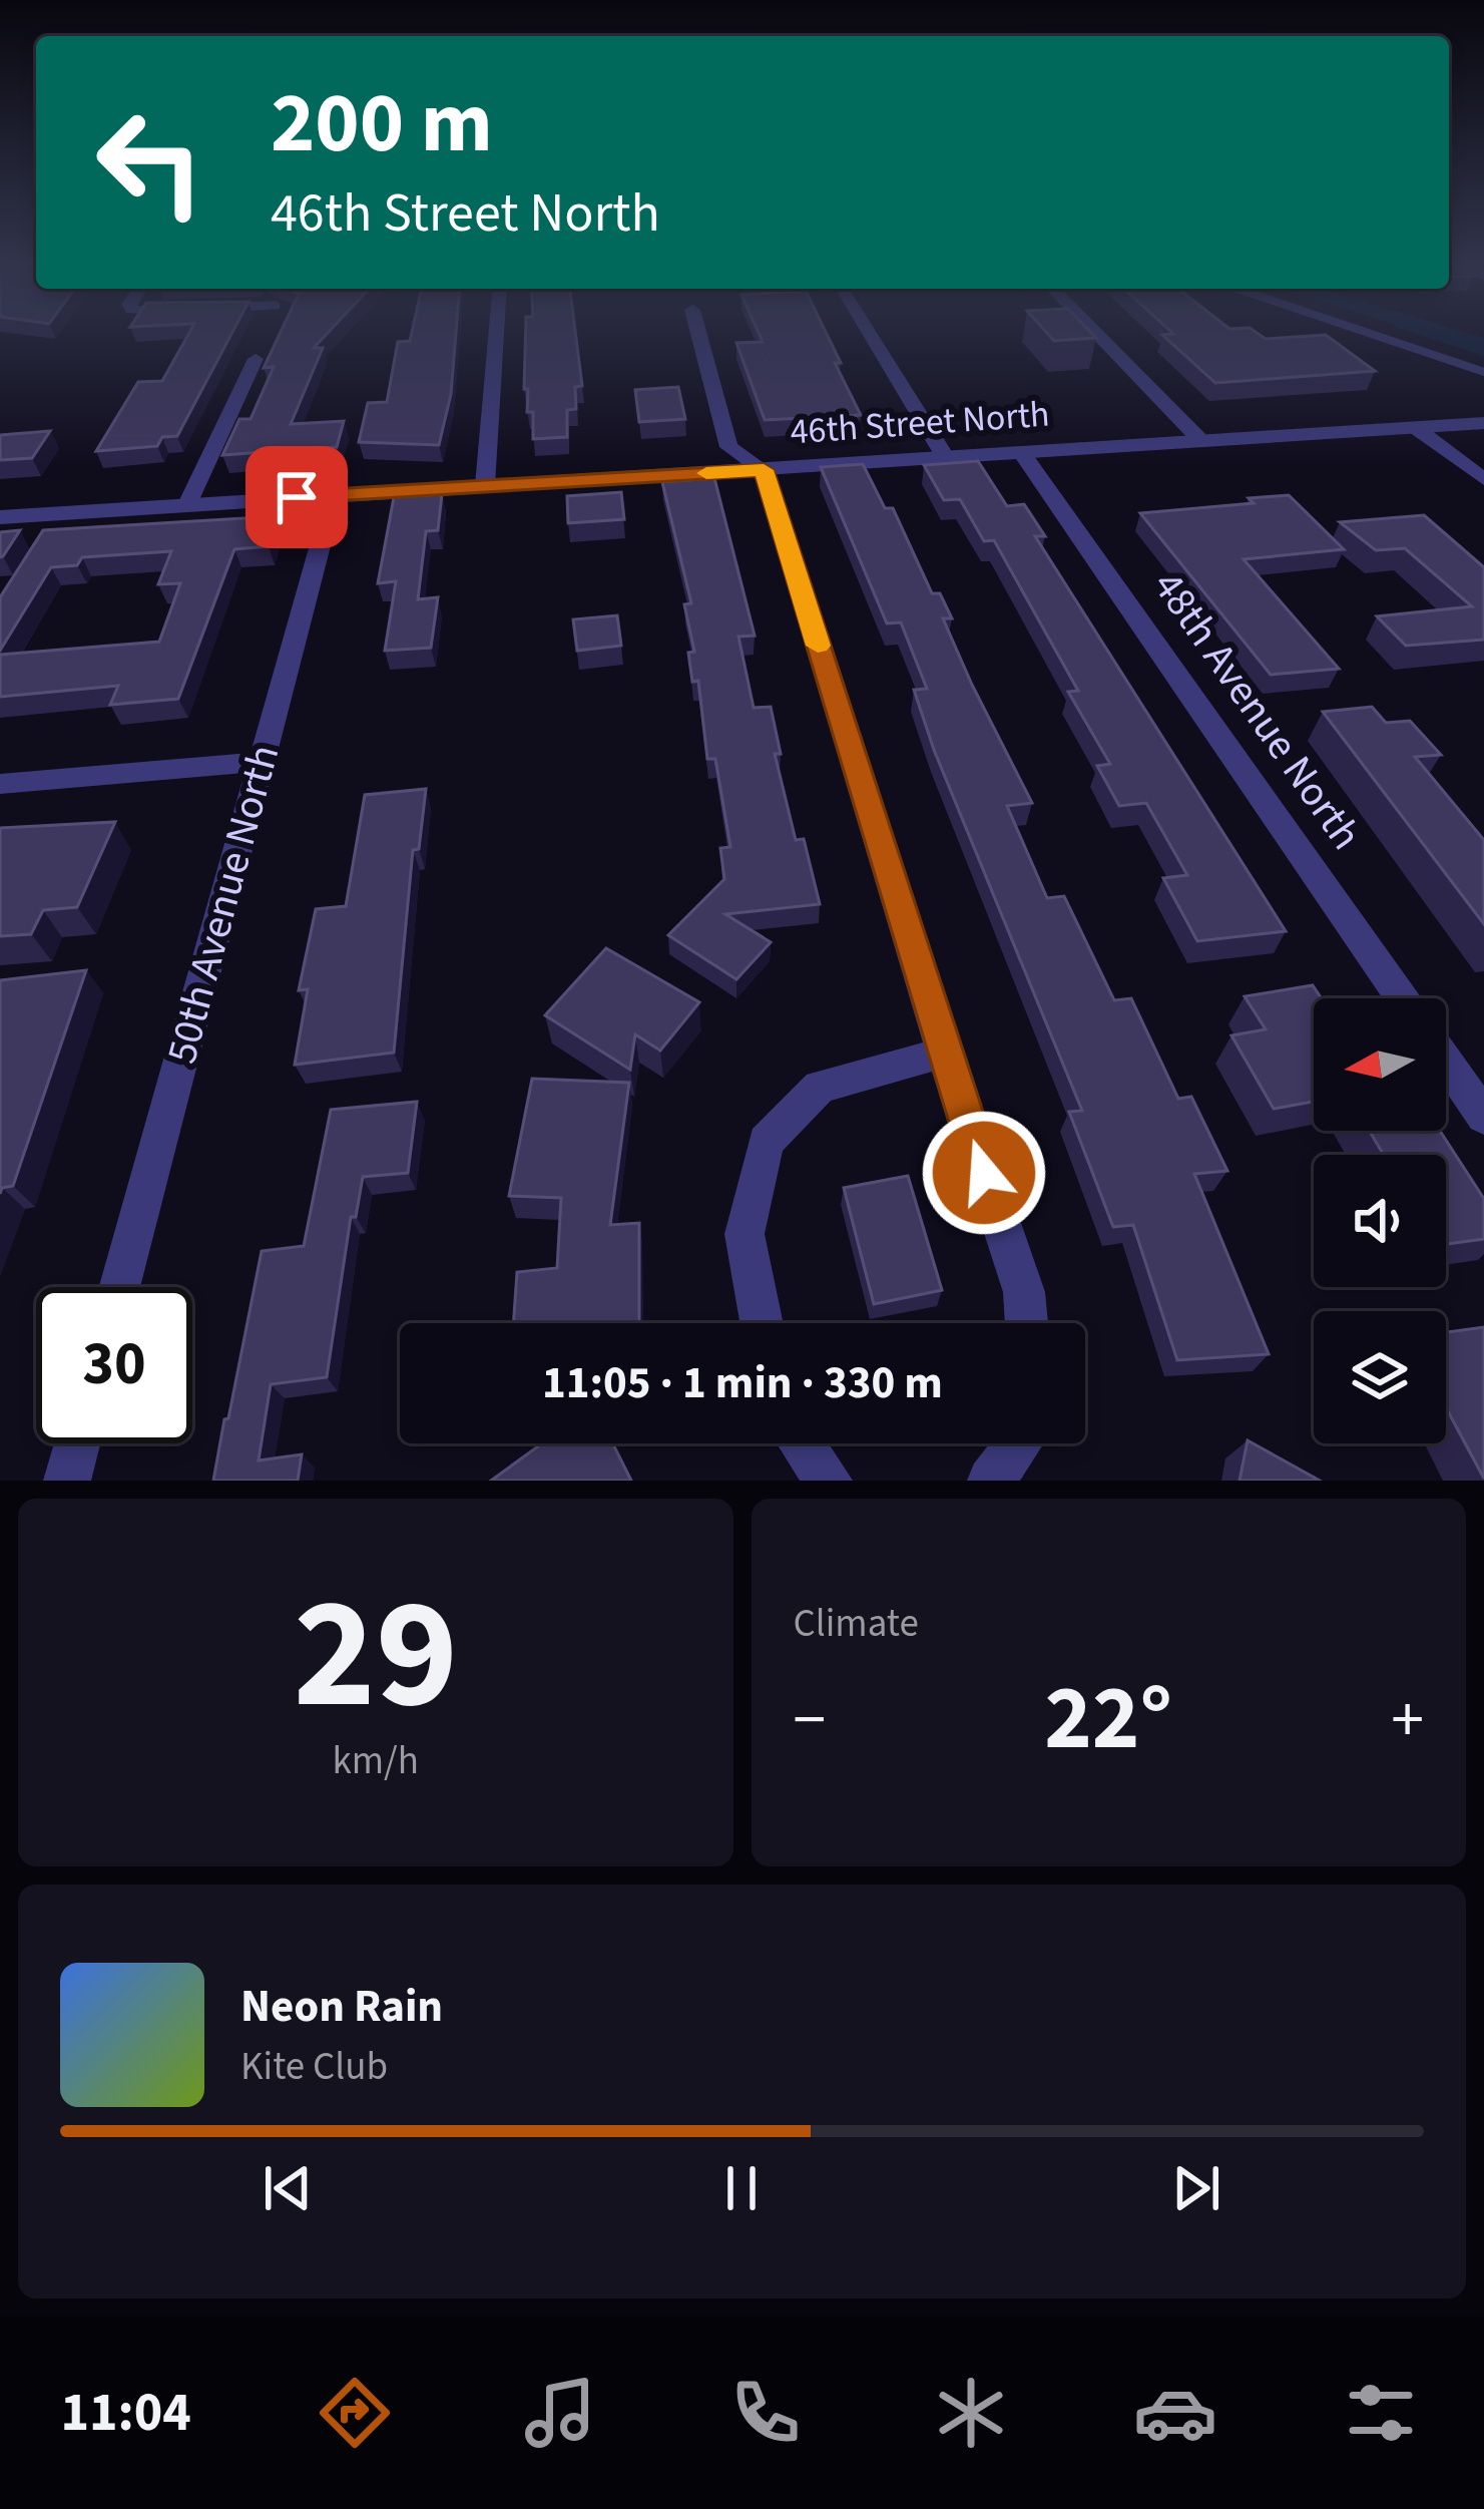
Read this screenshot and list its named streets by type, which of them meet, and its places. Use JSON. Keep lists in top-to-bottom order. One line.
{"streets":{"street":["46th Street North","48th Avenue North","50th Avenue North"]},"crossings":[["46th Street North","48th Avenue North"],["46th Street North","50th Avenue North"]],"north":"left","page":{"turn":["200 m","46th Street North"],"limit":"30","trip":"11:05 · 1 min · 330 m","tile":[["29","km/h"],"Climate"],"heat":["−","22°","+"],"song":["Neon Rain","Kite Club"],"tabs":"11:04"}}
